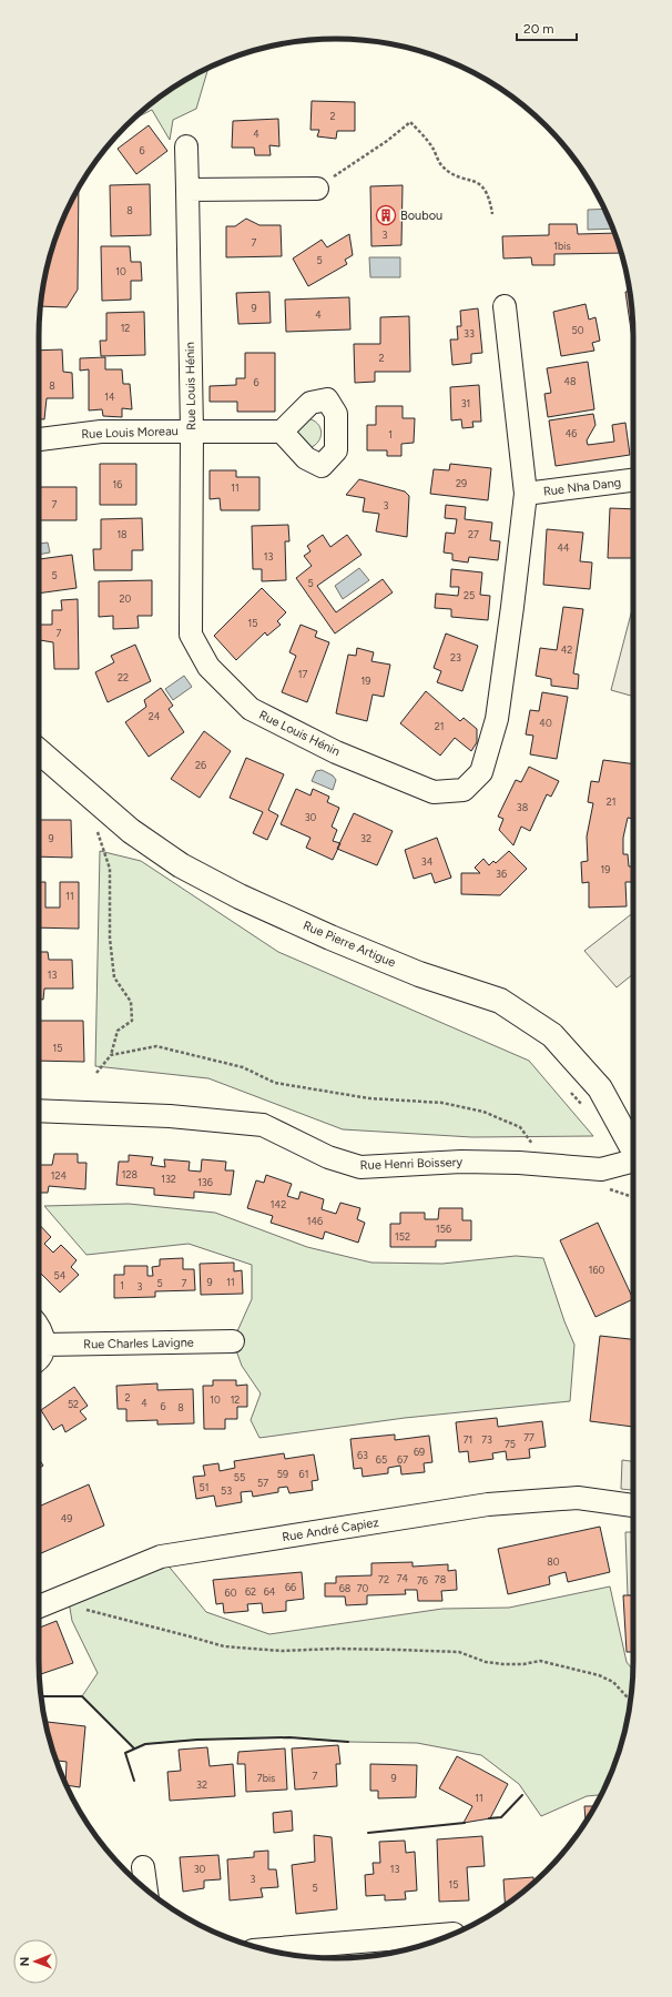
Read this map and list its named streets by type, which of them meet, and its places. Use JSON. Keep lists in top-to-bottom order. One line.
{"streets":{"main road":["Rue Pierre Artigue"],"street":["Rue Louis Hénin","Rue Louis Moreau","Rue Nha Dang","Rue Henri Boissery","Rue Charles Lavigne","Rue André Capiez"]},"crossings":[["Rue Louis Hénin","Rue Louis Moreau"],["Rue Louis Hénin","Rue Nha Dang"]],"places":{"building":["Boubou"]},"house_numbers":["2","4","6","8","3","7","1bis","5","10","9","4","12","50","33","2","48","6","8","14","31","46","1","29","16","11","7","3","18","27","44","13","5","5","25","20","15","7","42","23","17","22","19","24","40","21","26","21","38","30","9","32","34","19","36","11","13","15","128","124","132","136","142","146","156","152","160","54","9","11","5","7","1","3","2","10","12","4","52","6","8","77","71","73","75","69","63","65","67","59","61","55","57","51","53","49","80","74","72","78","76","66","68","70","62","64","60","7","7bis","9","32","11","30","13","3","15","5"],"scale_bar":"20 m","north":"left"}
